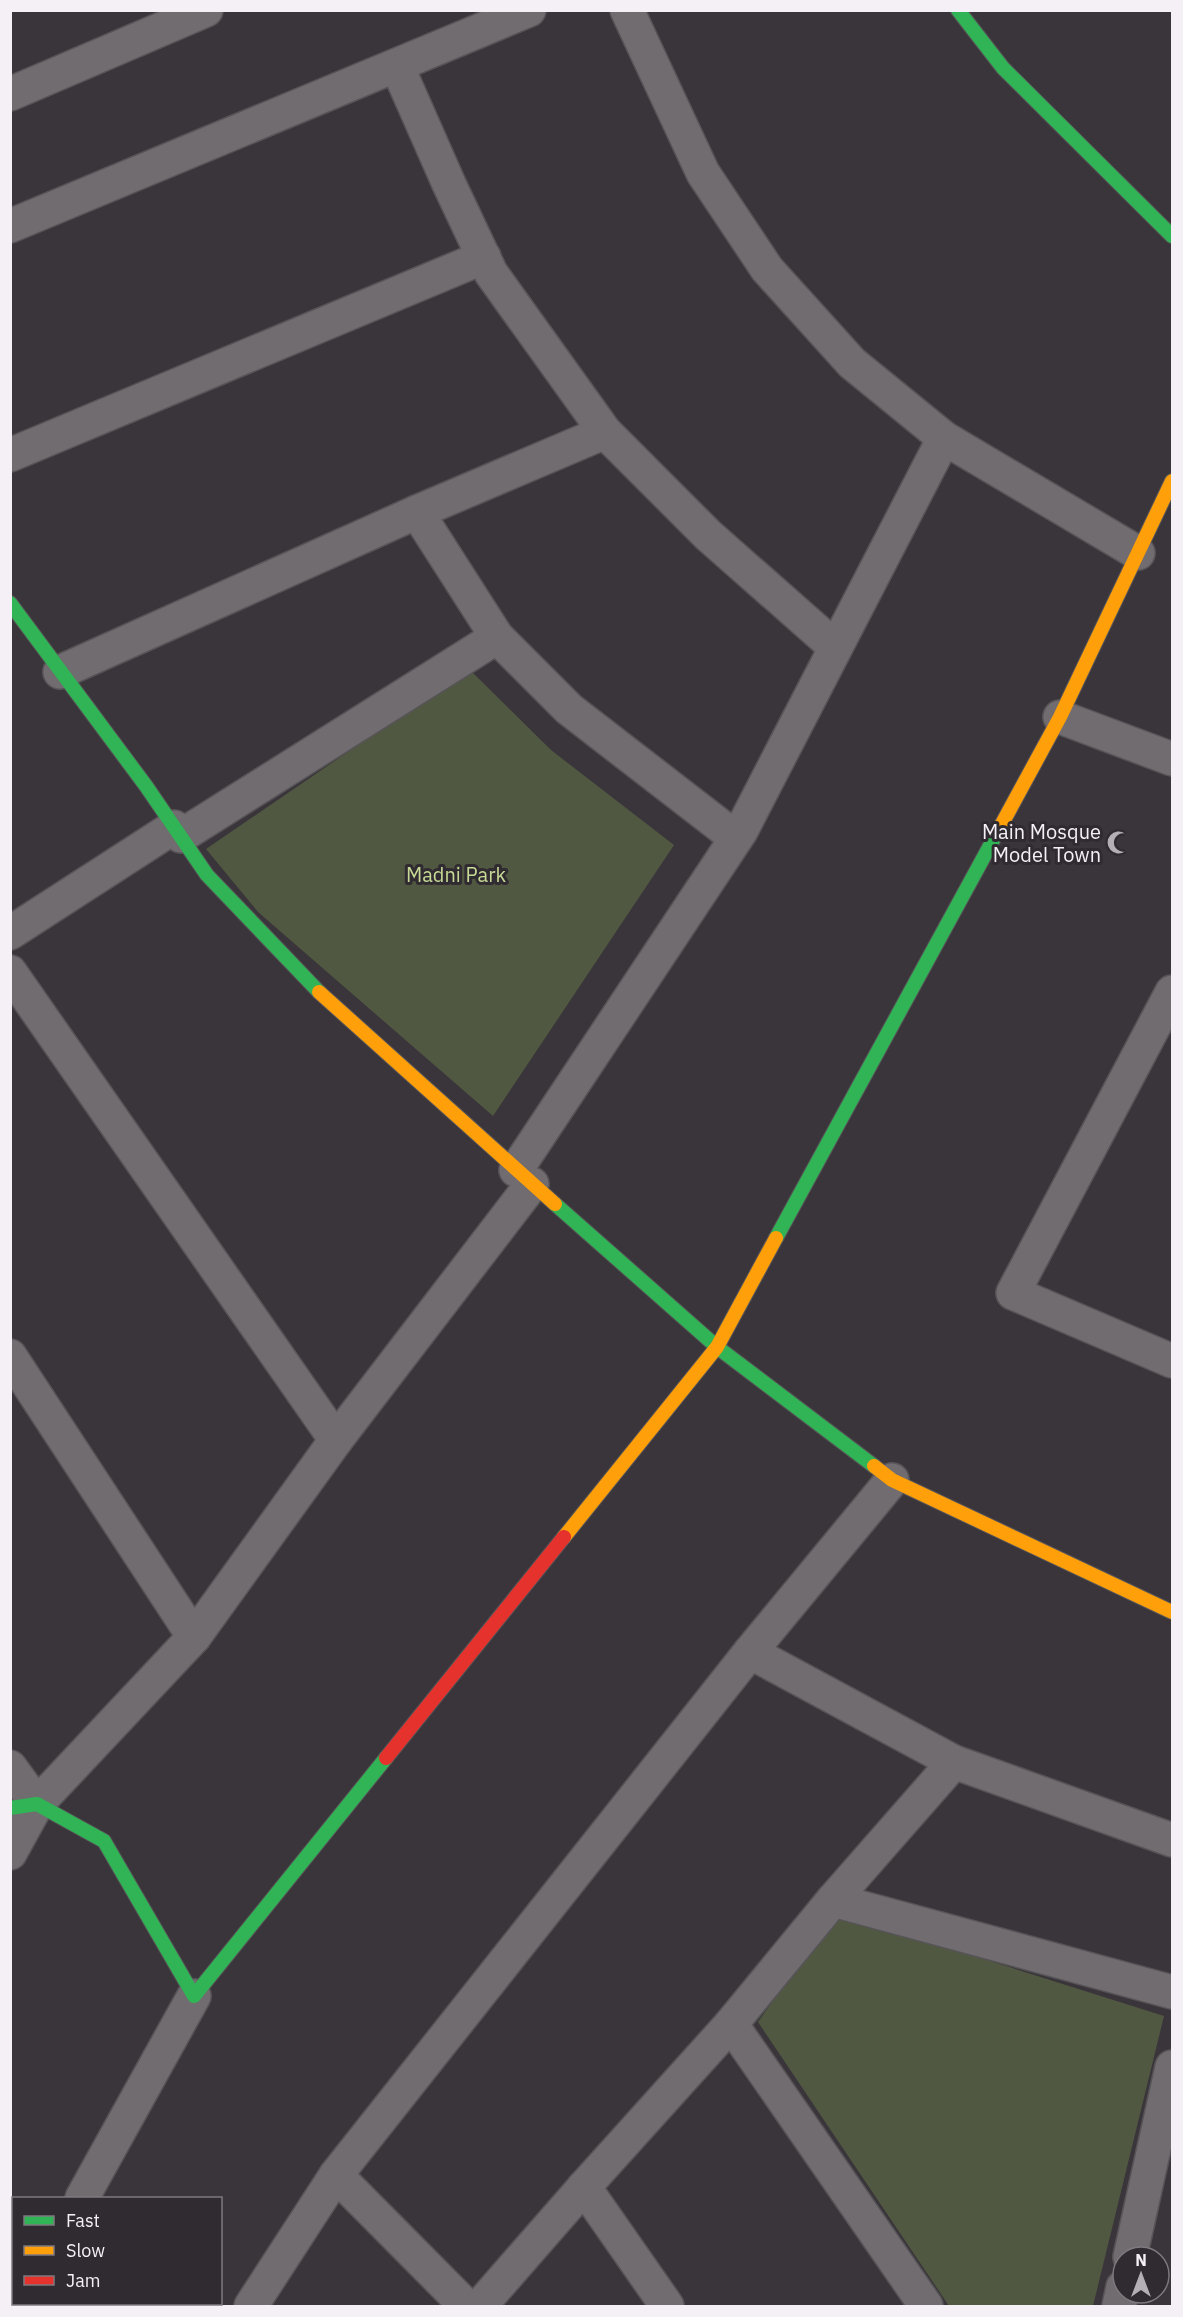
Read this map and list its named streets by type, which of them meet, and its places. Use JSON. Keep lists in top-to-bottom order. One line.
{"parks":["Madni Park"],"places":{"mosque":["Main Mosque Model Town"]},"legend":["Fast","Slow","Jam"],"north":"top"}
